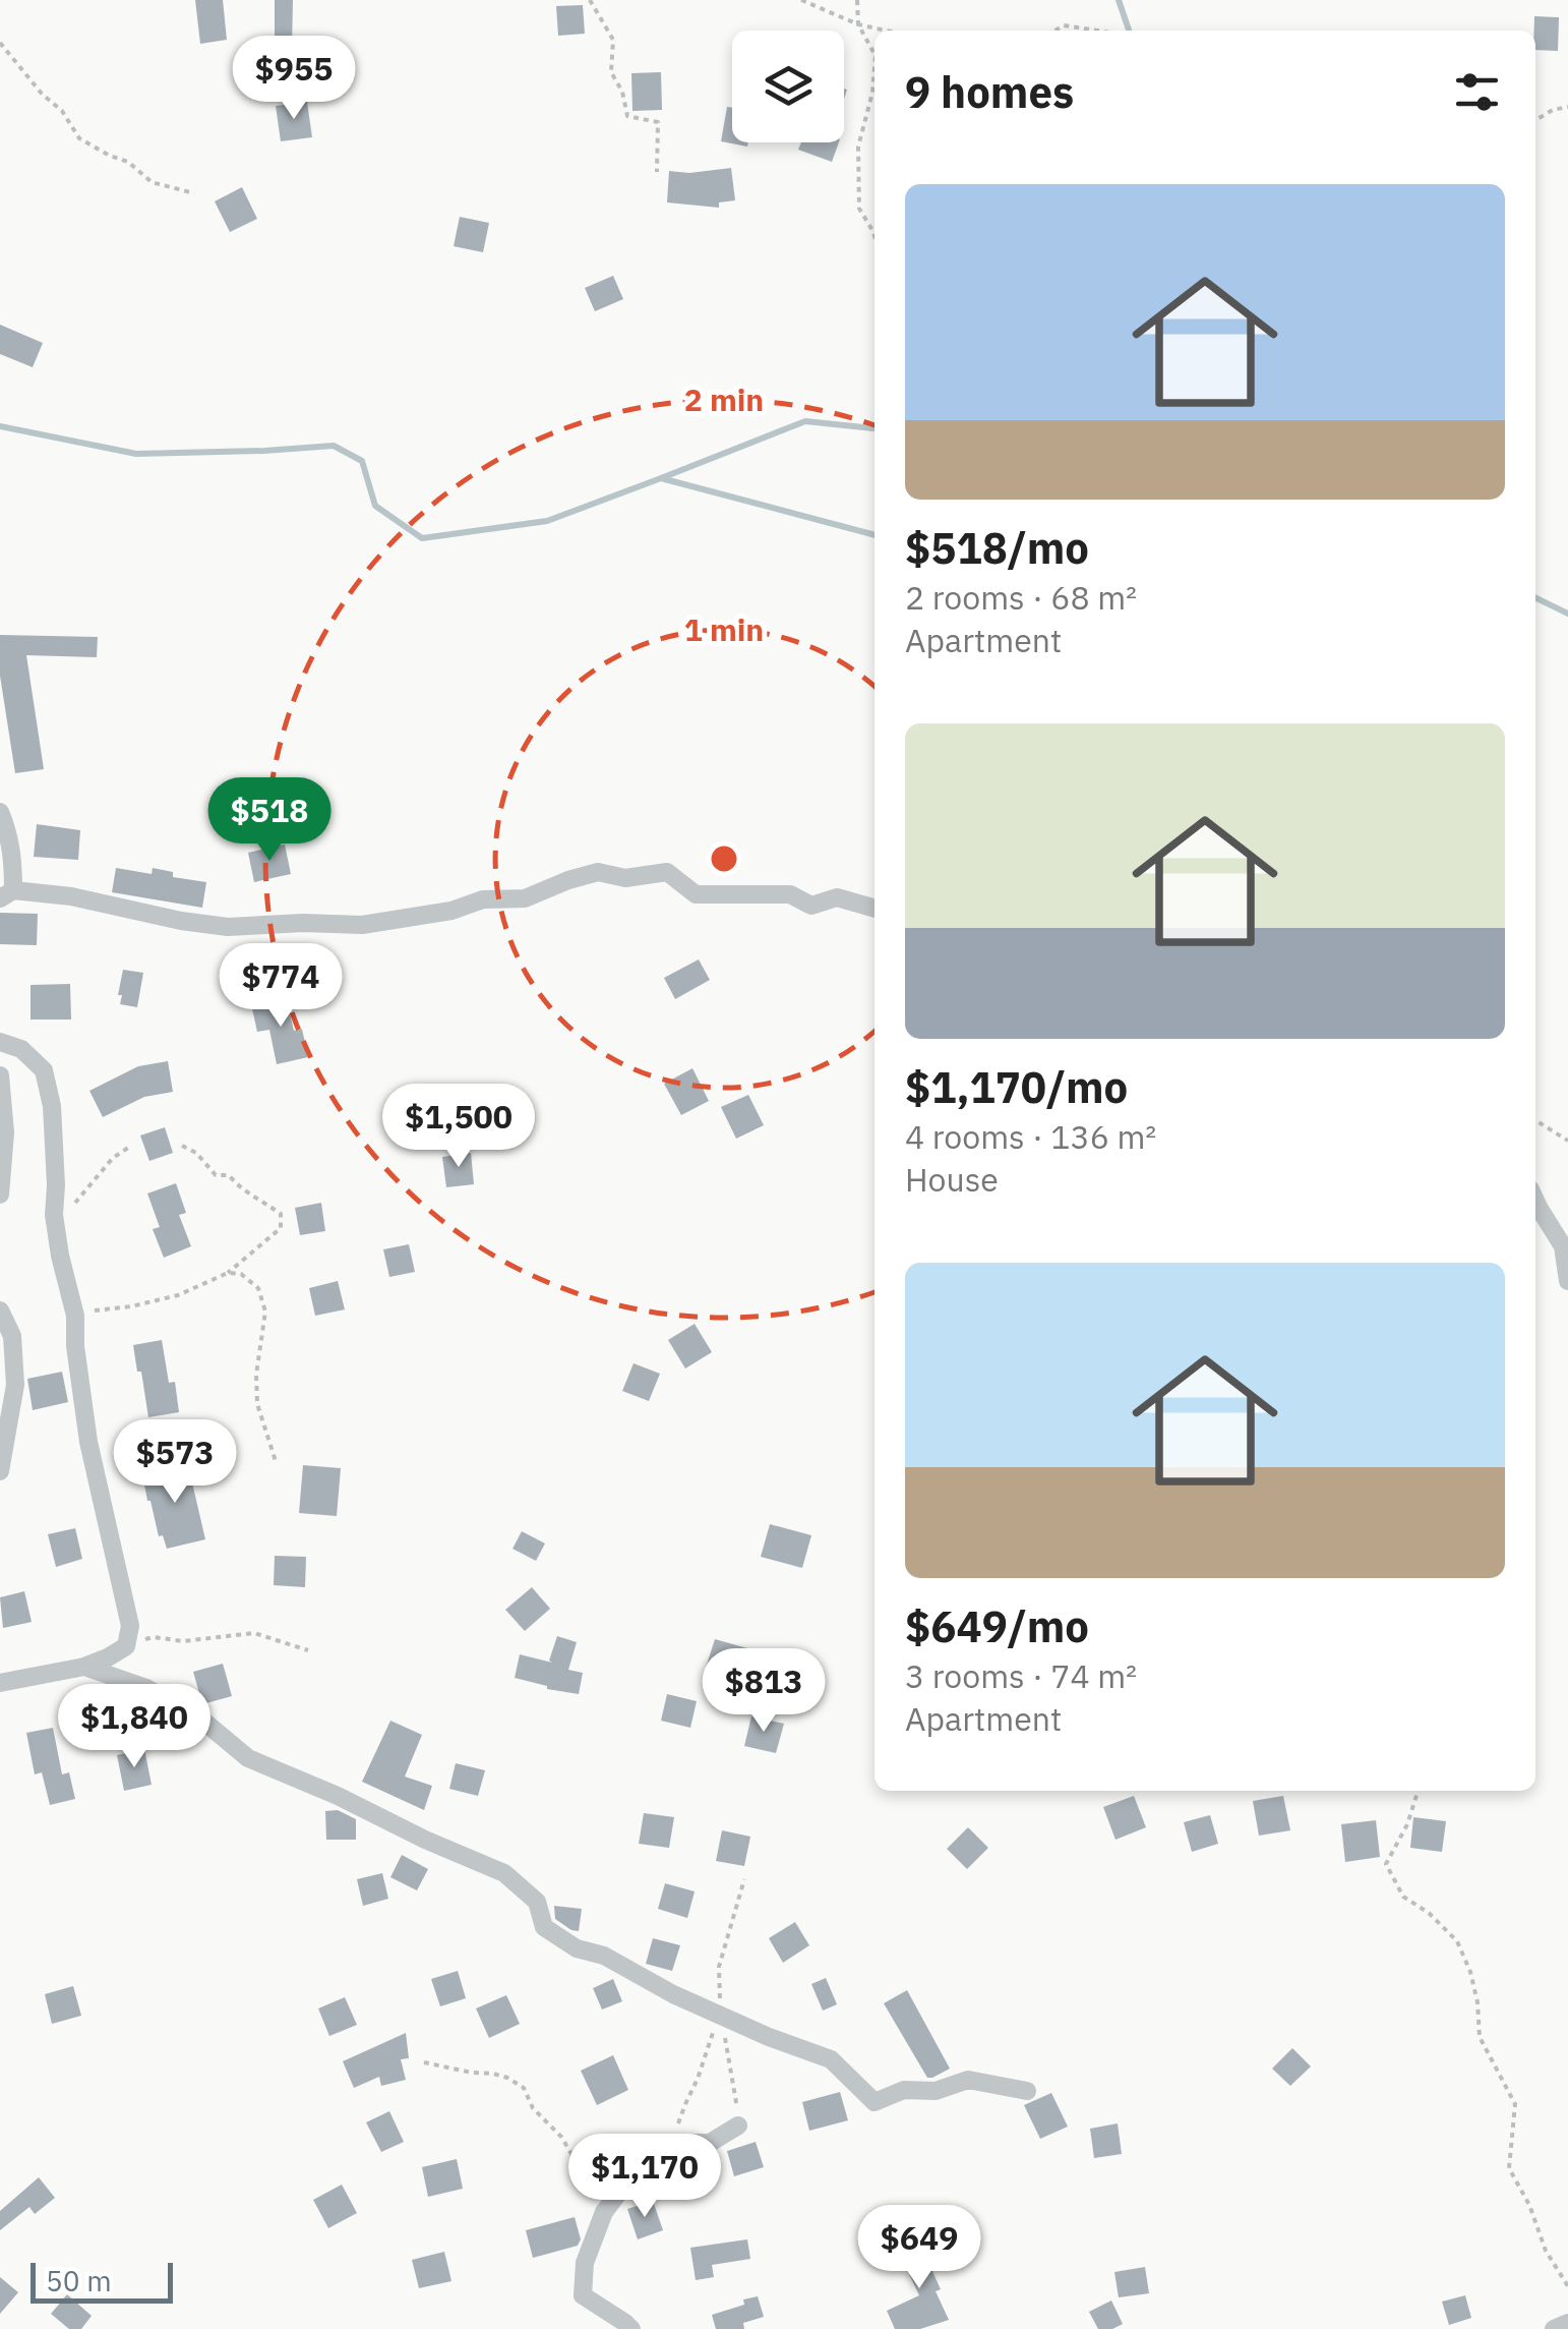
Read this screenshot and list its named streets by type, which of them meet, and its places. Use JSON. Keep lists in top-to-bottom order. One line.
{"scale_bar":"50 m","page":{"heading":"9 homes","price":["$955","$518","$774","$1,500","$573","$813","$1,840","$1,170","$649"],"list":[{"name":"$518/mo","note":"2 rooms · 68 m² · Apartment"},{"name":"$1,170/mo","note":"4 rooms · 136 m² · House"},{"name":"$649/mo","note":"3 rooms · 74 m² · Apartment"}],"scale":"50 m"},"rings":["2 min","1 min"]}
